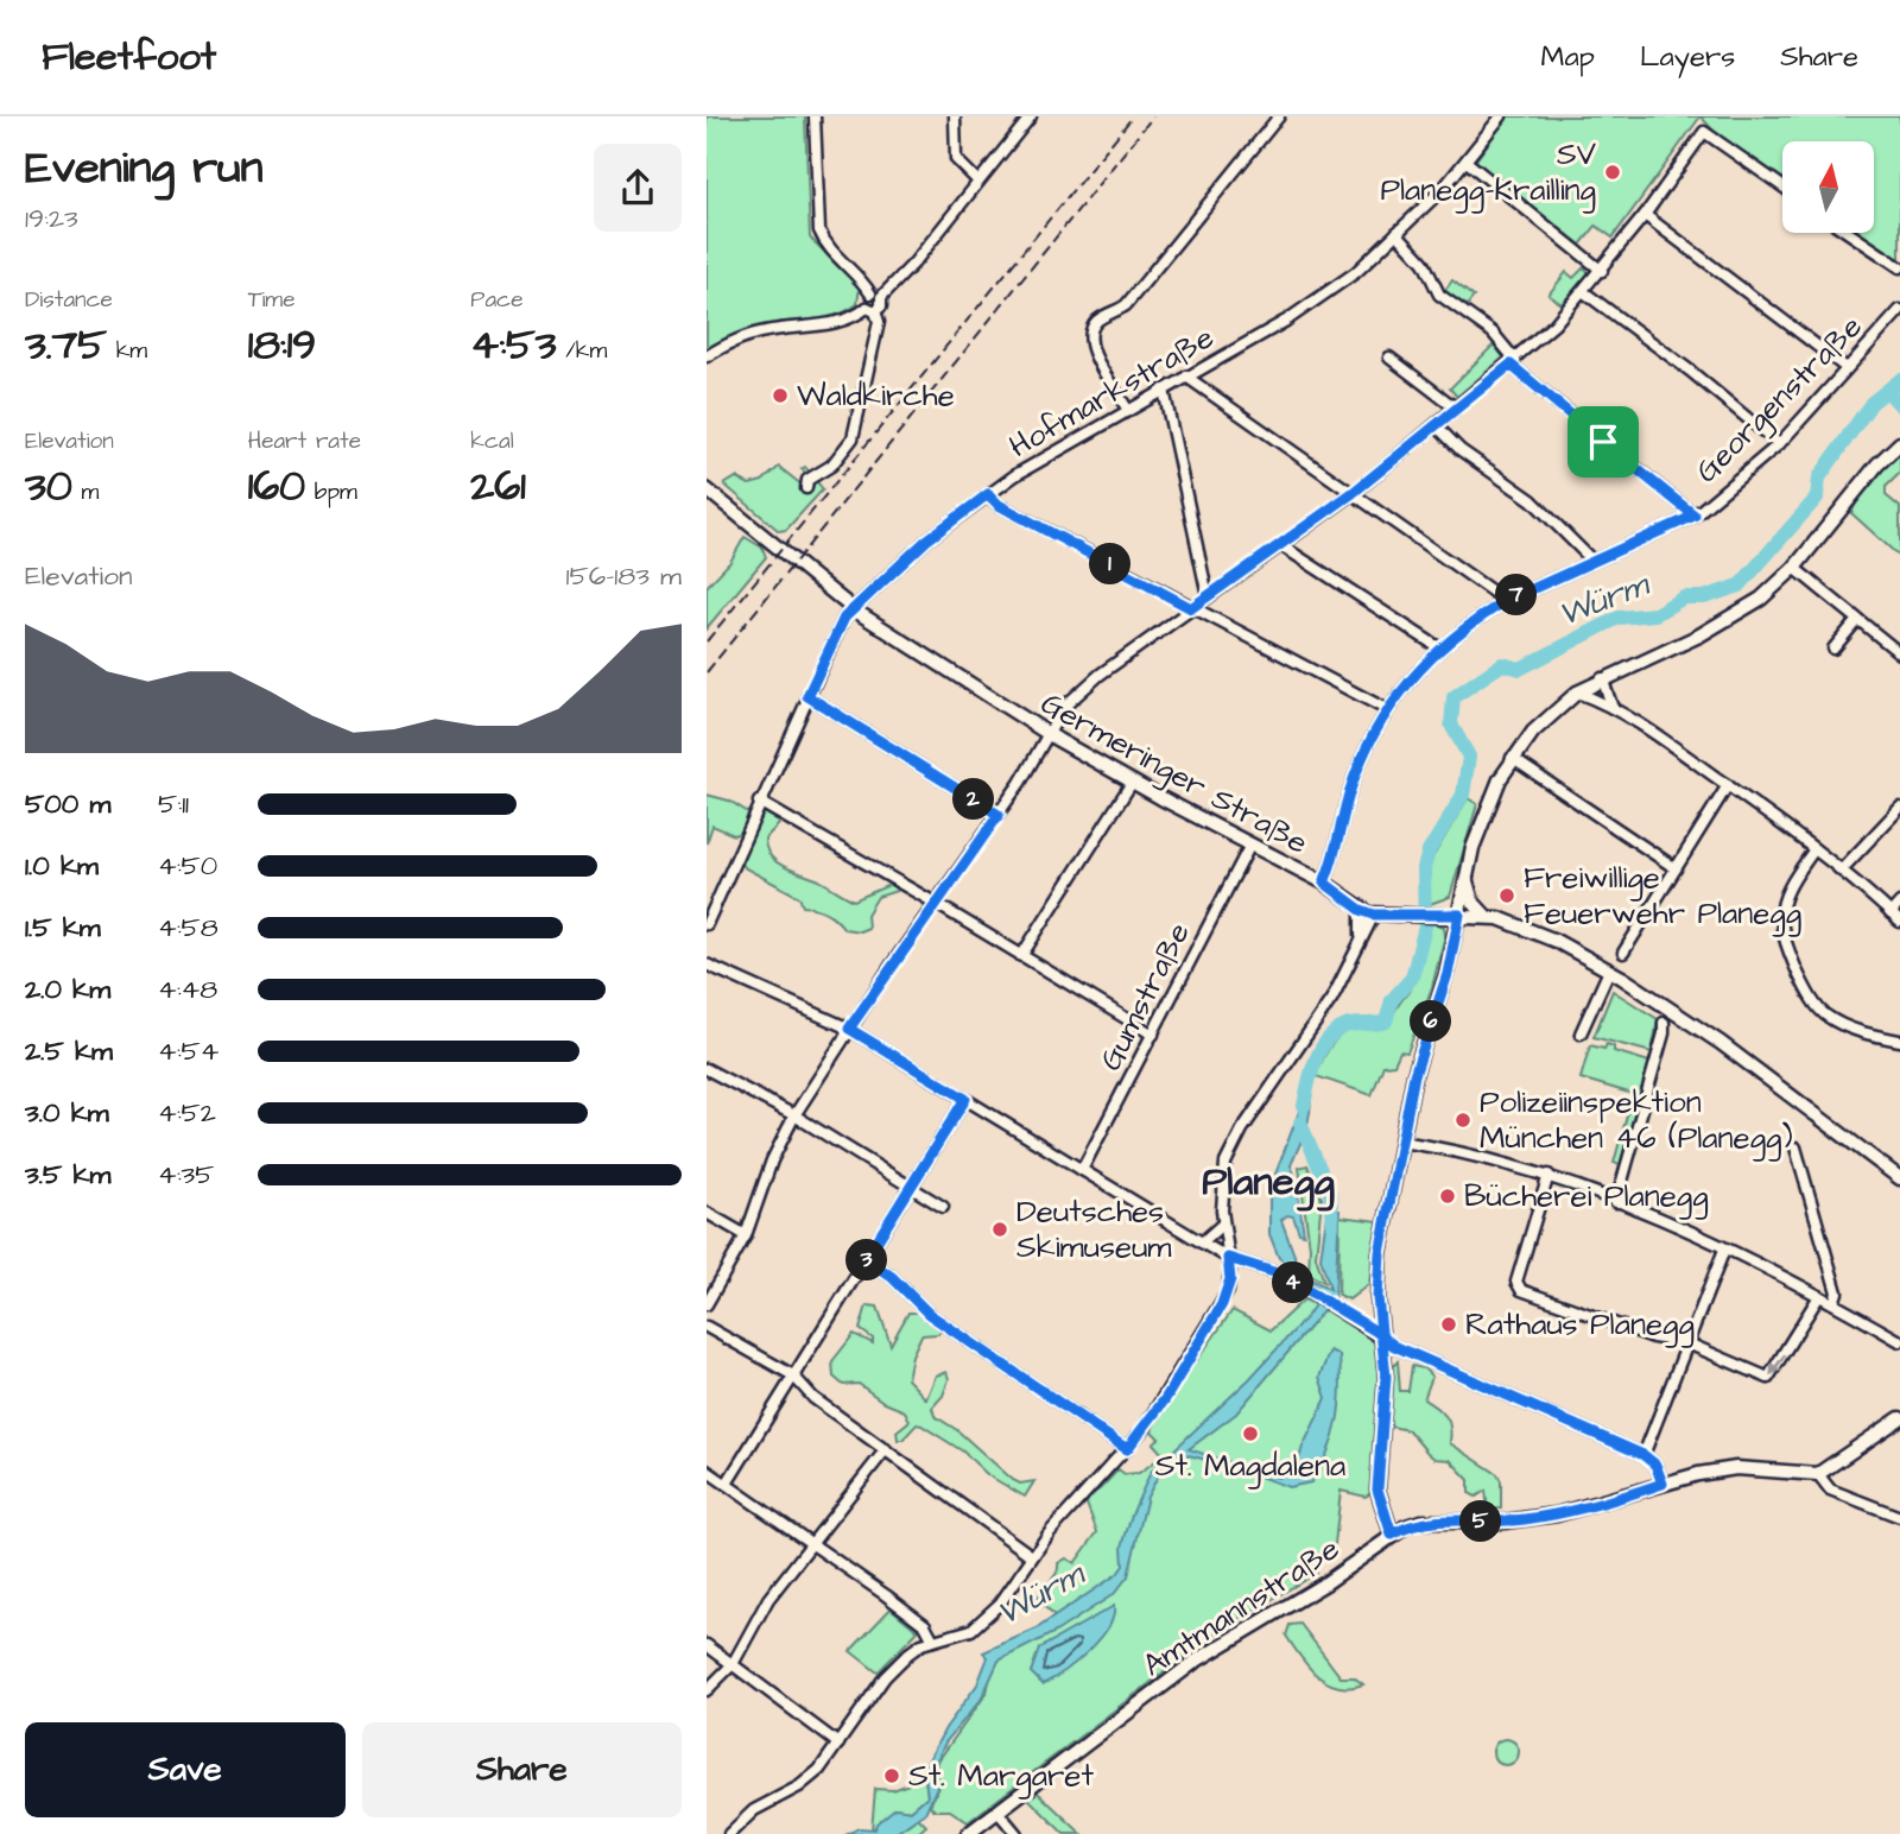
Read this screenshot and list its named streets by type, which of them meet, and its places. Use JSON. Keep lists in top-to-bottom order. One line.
{"streets":{"main road":["Germeringer Straße","Amtmannstraße"],"street":["Hofmarkstraße","Georgenstraße","Gumstraße"]},"crossings":[["Hofmarkstraße","Germeringer Straße"],["Georgenstraße","Germeringer Straße"],["Germeringer Straße","Gumstraße"]],"districts":["Planegg"],"water":["Würm"],"places":["SV Planegg-Krailling","Waldkirche","Freiwillige Feuerwehr Planegg","Polizeiinspektion München 46 (Planegg)","Bücherei Planegg","Deutsches Skimuseum","Rathaus Planegg","St. Magdalena","St. Margaret"],"north":"top","page":{"header":"Fleetfoot","nav":["Map","Layers","Share"],"heading":["Evening run","19:23"],"stats":[["Distance","3.75 km"],["Time","18:19"],["Pace","4:53 /km"],["Elevation","30 m"],["Heart rate","160 bpm"],["kcal","261"]],"chart":["Elevation","156–183 m"],"pins":["1","7","2","6","3","4","5"],"list":[{"name":"500 m","note":"5:11"},{"name":"1.0 km","note":"4:50"},{"name":"1.5 km","note":"4:58"},{"name":"2.0 km","note":"4:48"},{"name":"2.5 km","note":"4:54"},{"name":"3.0 km","note":"4:52"},{"name":"3.5 km","note":"4:35"}],"buttons":["Save","Share"]}}
